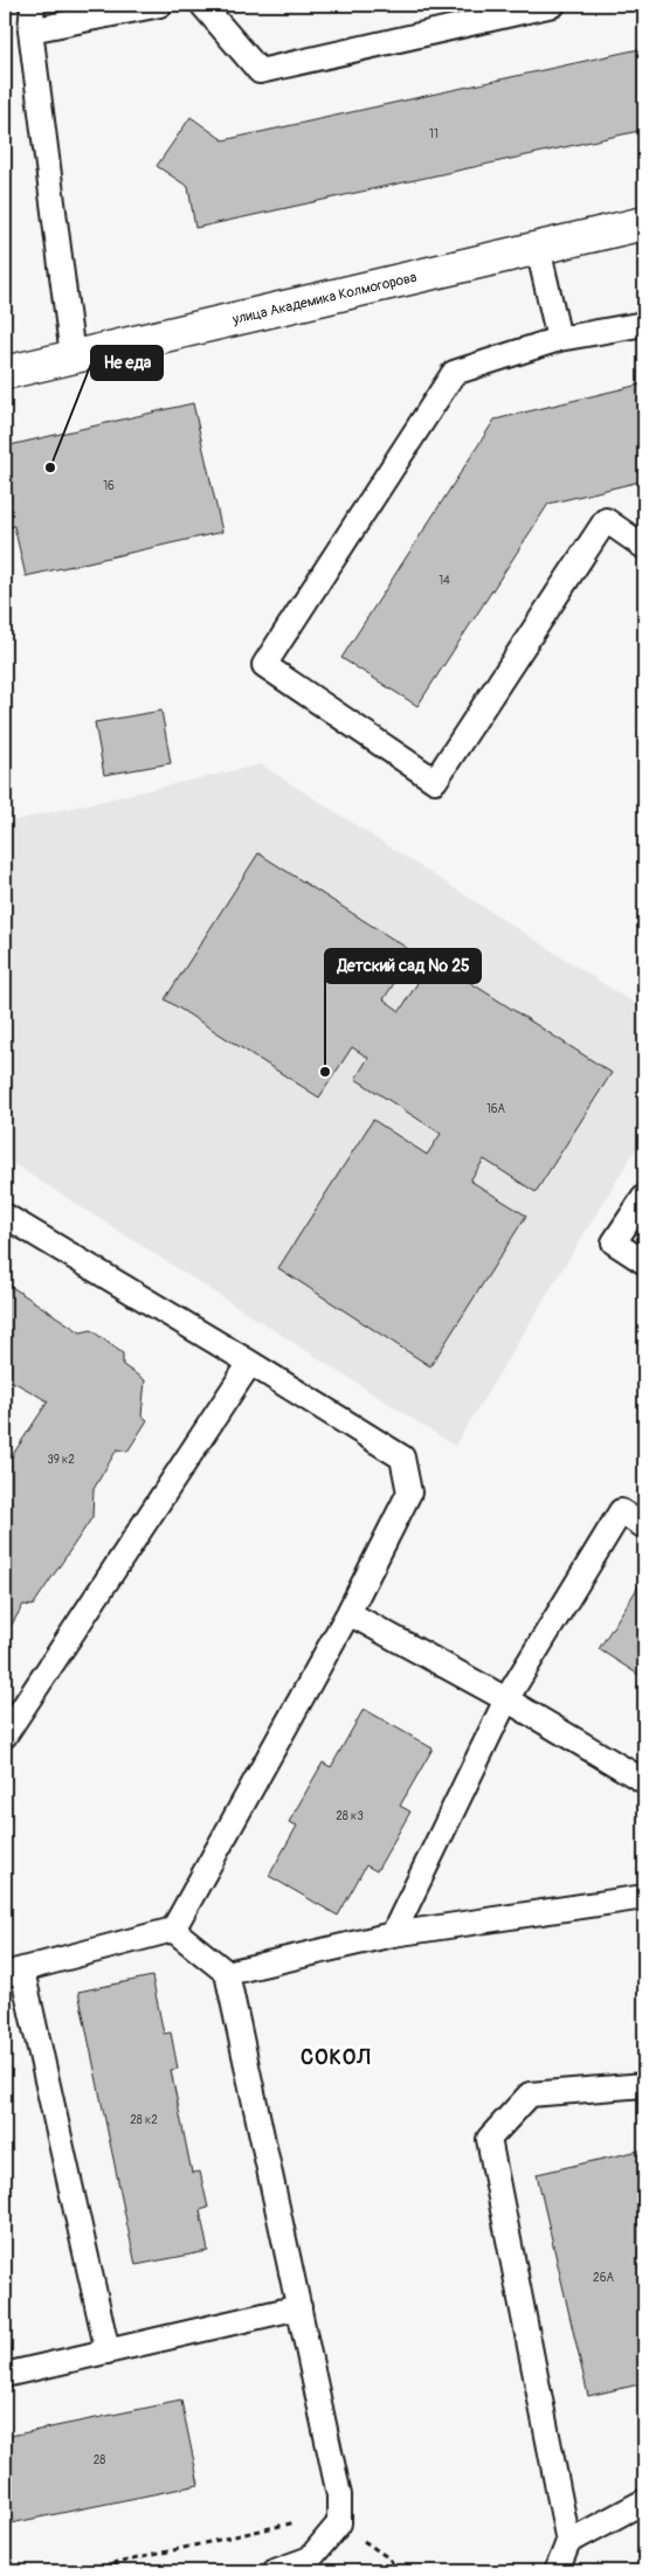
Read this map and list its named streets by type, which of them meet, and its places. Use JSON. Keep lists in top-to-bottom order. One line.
{"streets":{"street":["улица Академика Колмогорова"]},"districts":["СОКОЛ"],"places":["Не еда","Детский сад № 25"],"house_numbers":["11","16","14","16А","39 к2","28 к3","28 к2","26А","28"]}
